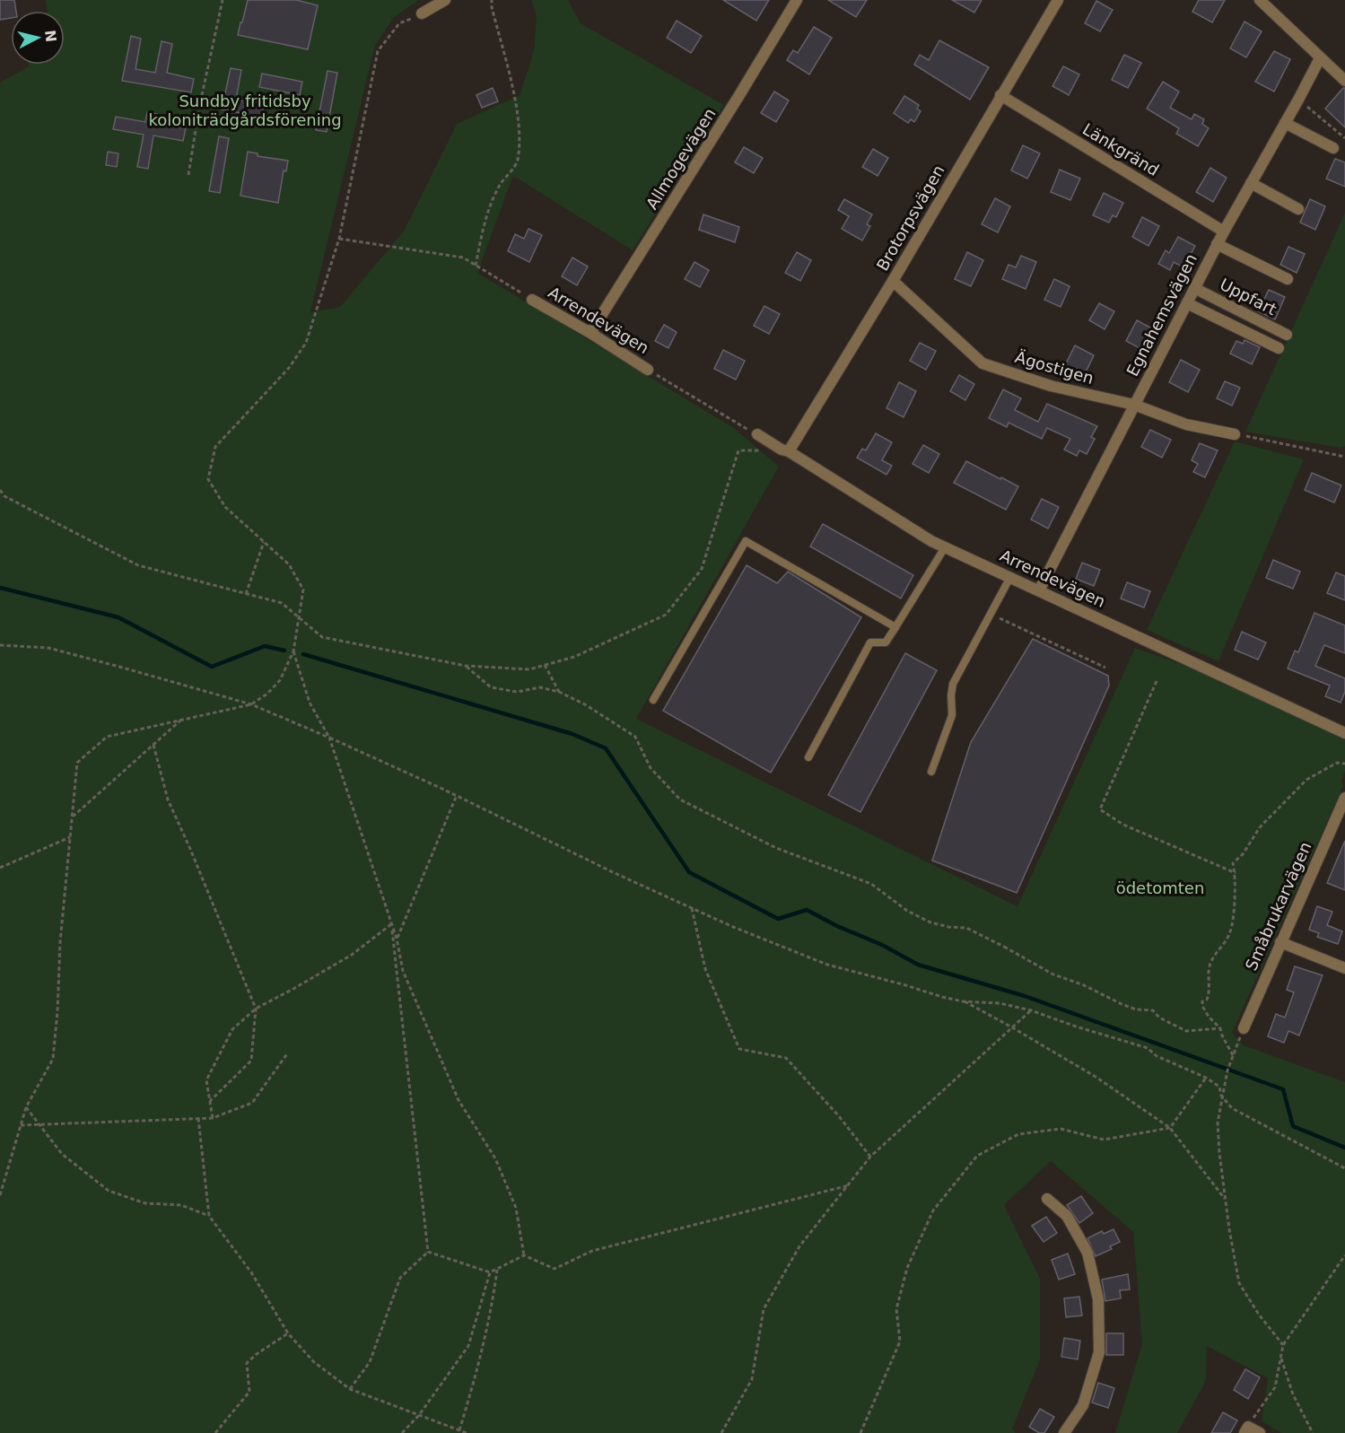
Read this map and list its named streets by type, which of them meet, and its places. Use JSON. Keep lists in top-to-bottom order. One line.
{"streets":{"street":["Länkgränd","Allmogevägen","Brotorpsvägen","Uppfart","Egnahemsvägen","Arrendevägen","Ägostigen","Småbrukarvägen"]},"crossings":[["Länkgränd","Brotorpsvägen"],["Länkgränd","Egnahemsvägen"],["Allmogevägen","Arrendevägen"],["Brotorpsvägen","Arrendevägen"],["Brotorpsvägen","Ägostigen"],["Uppfart","Egnahemsvägen"],["Egnahemsvägen","Arrendevägen"],["Egnahemsvägen","Ägostigen"]],"parks":["Sundby fritidsby koloniträdgårdsförening","ödetomten"],"north":"right"}
